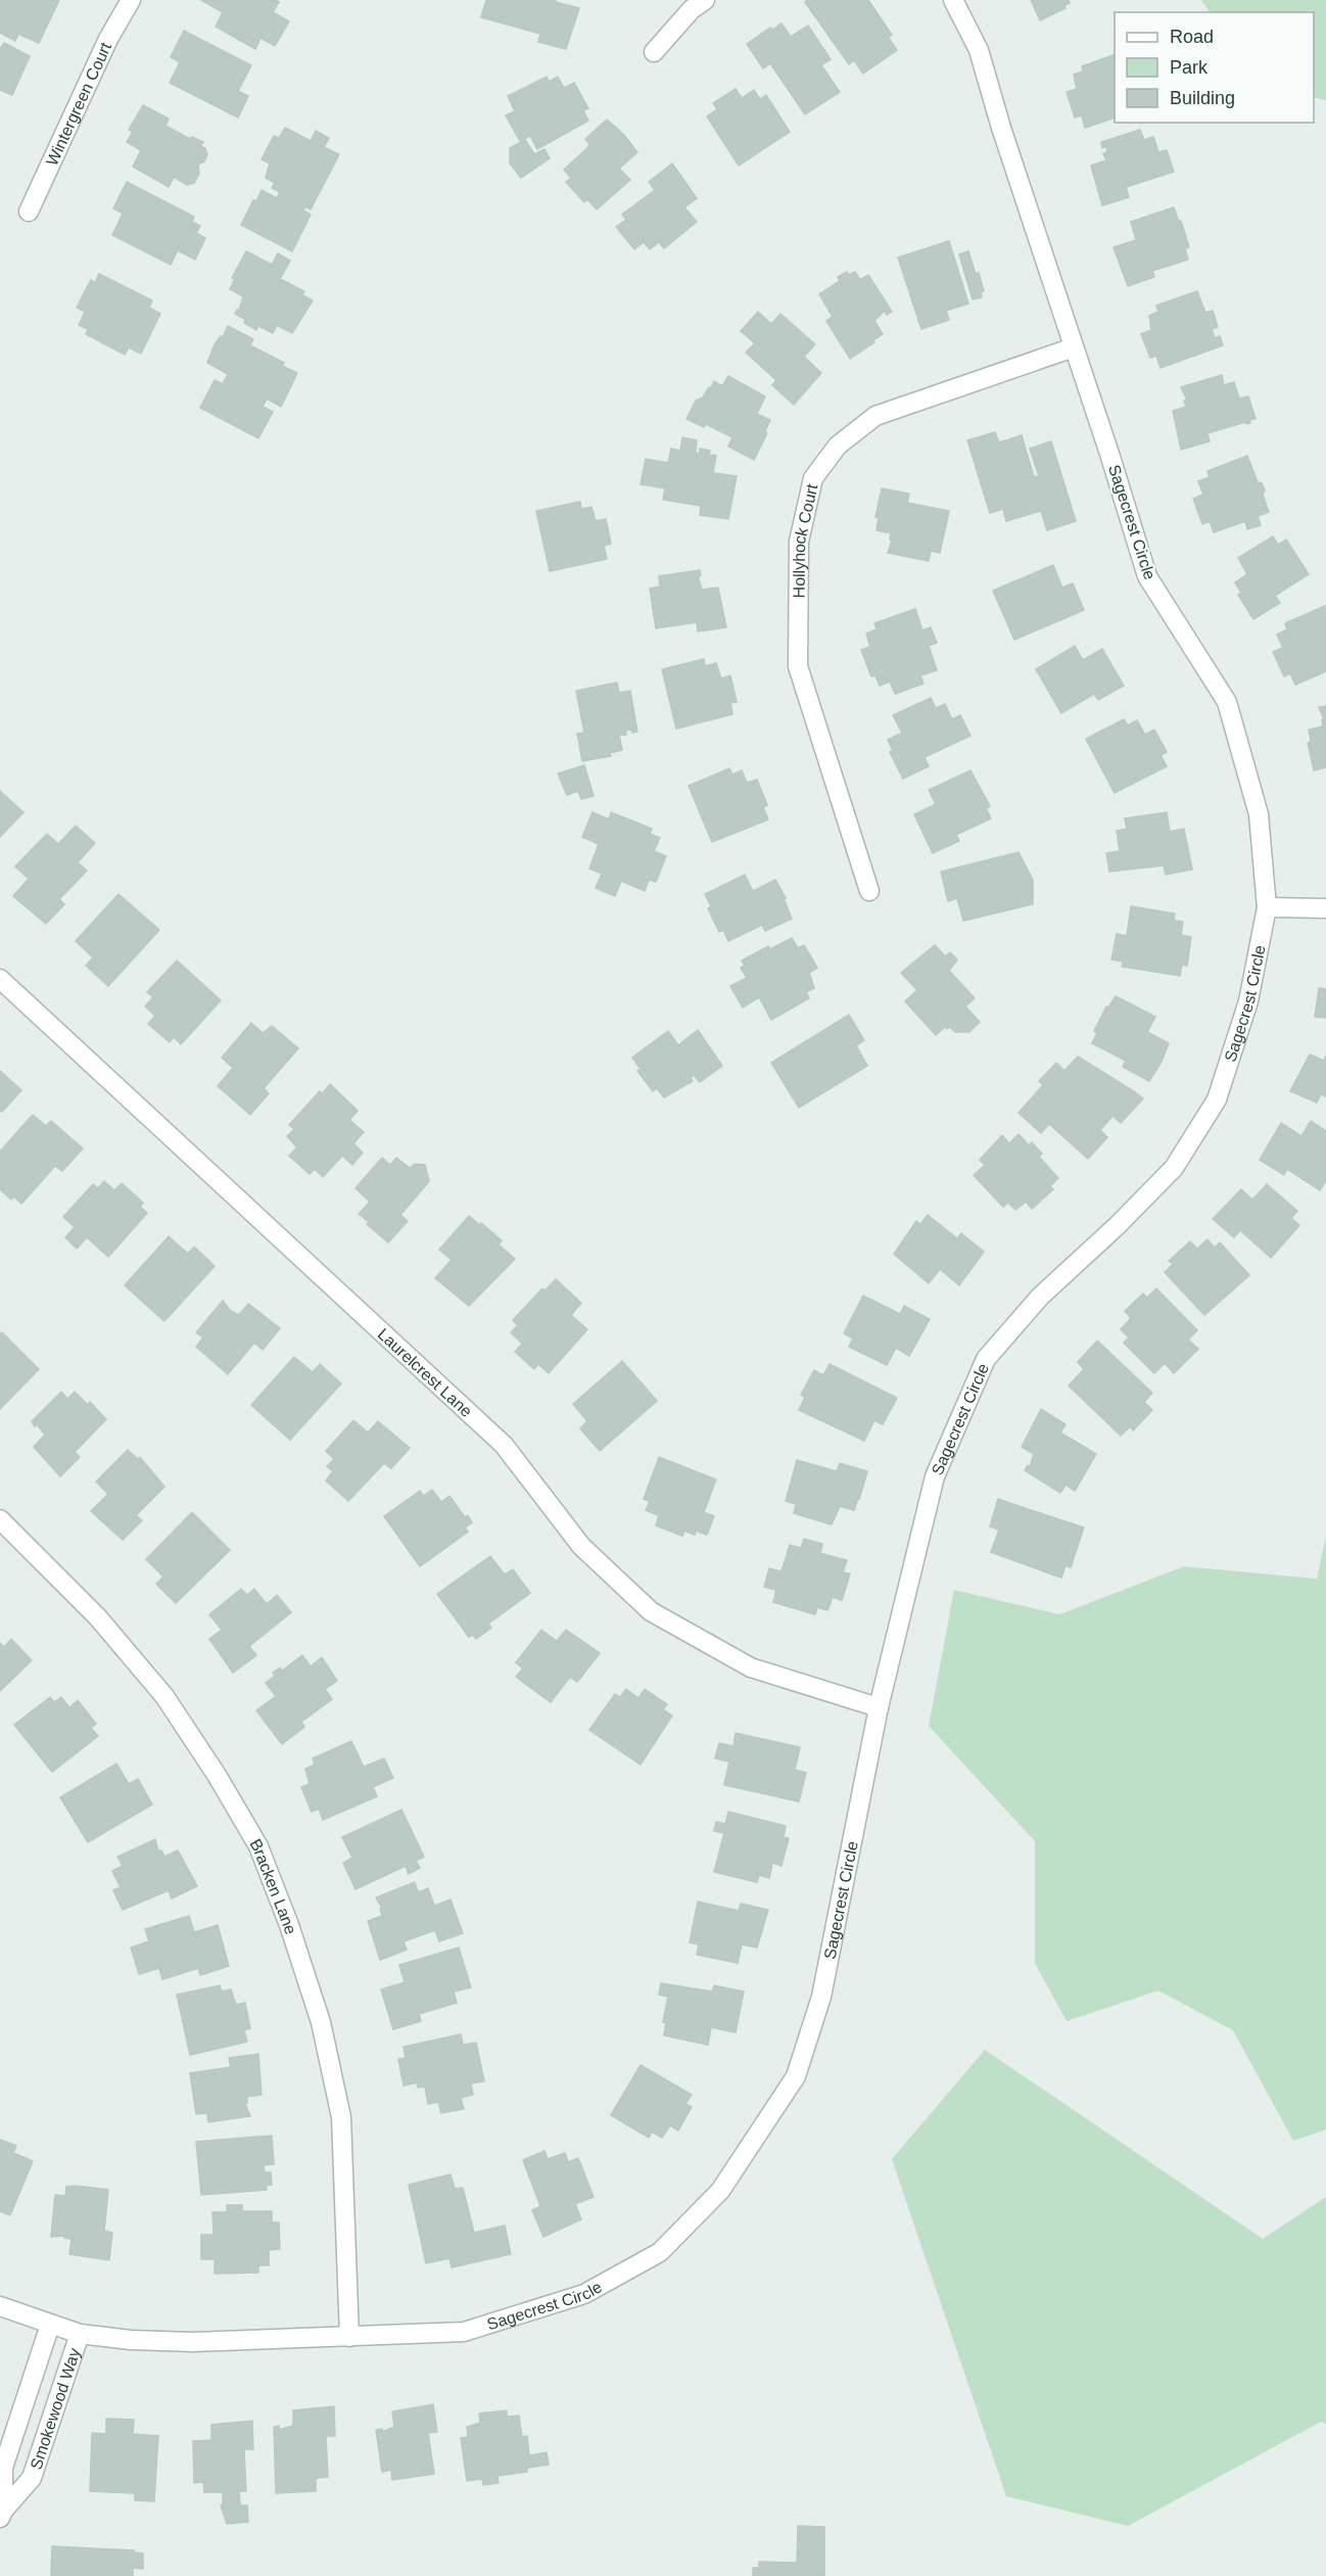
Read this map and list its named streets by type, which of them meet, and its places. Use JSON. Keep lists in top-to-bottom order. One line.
{"streets":{"street":["Wintergreen Court","Sagecrest Circle","Hollyhock Court","Laurelcrest Lane","Bracken Lane","Smokewood Way"]},"crossings":[["Sagecrest Circle","Hollyhock Court"],["Sagecrest Circle","Laurelcrest Lane"],["Sagecrest Circle","Bracken Lane"],["Sagecrest Circle","Smokewood Way"]],"legend":["Road","Park","Building"]}
